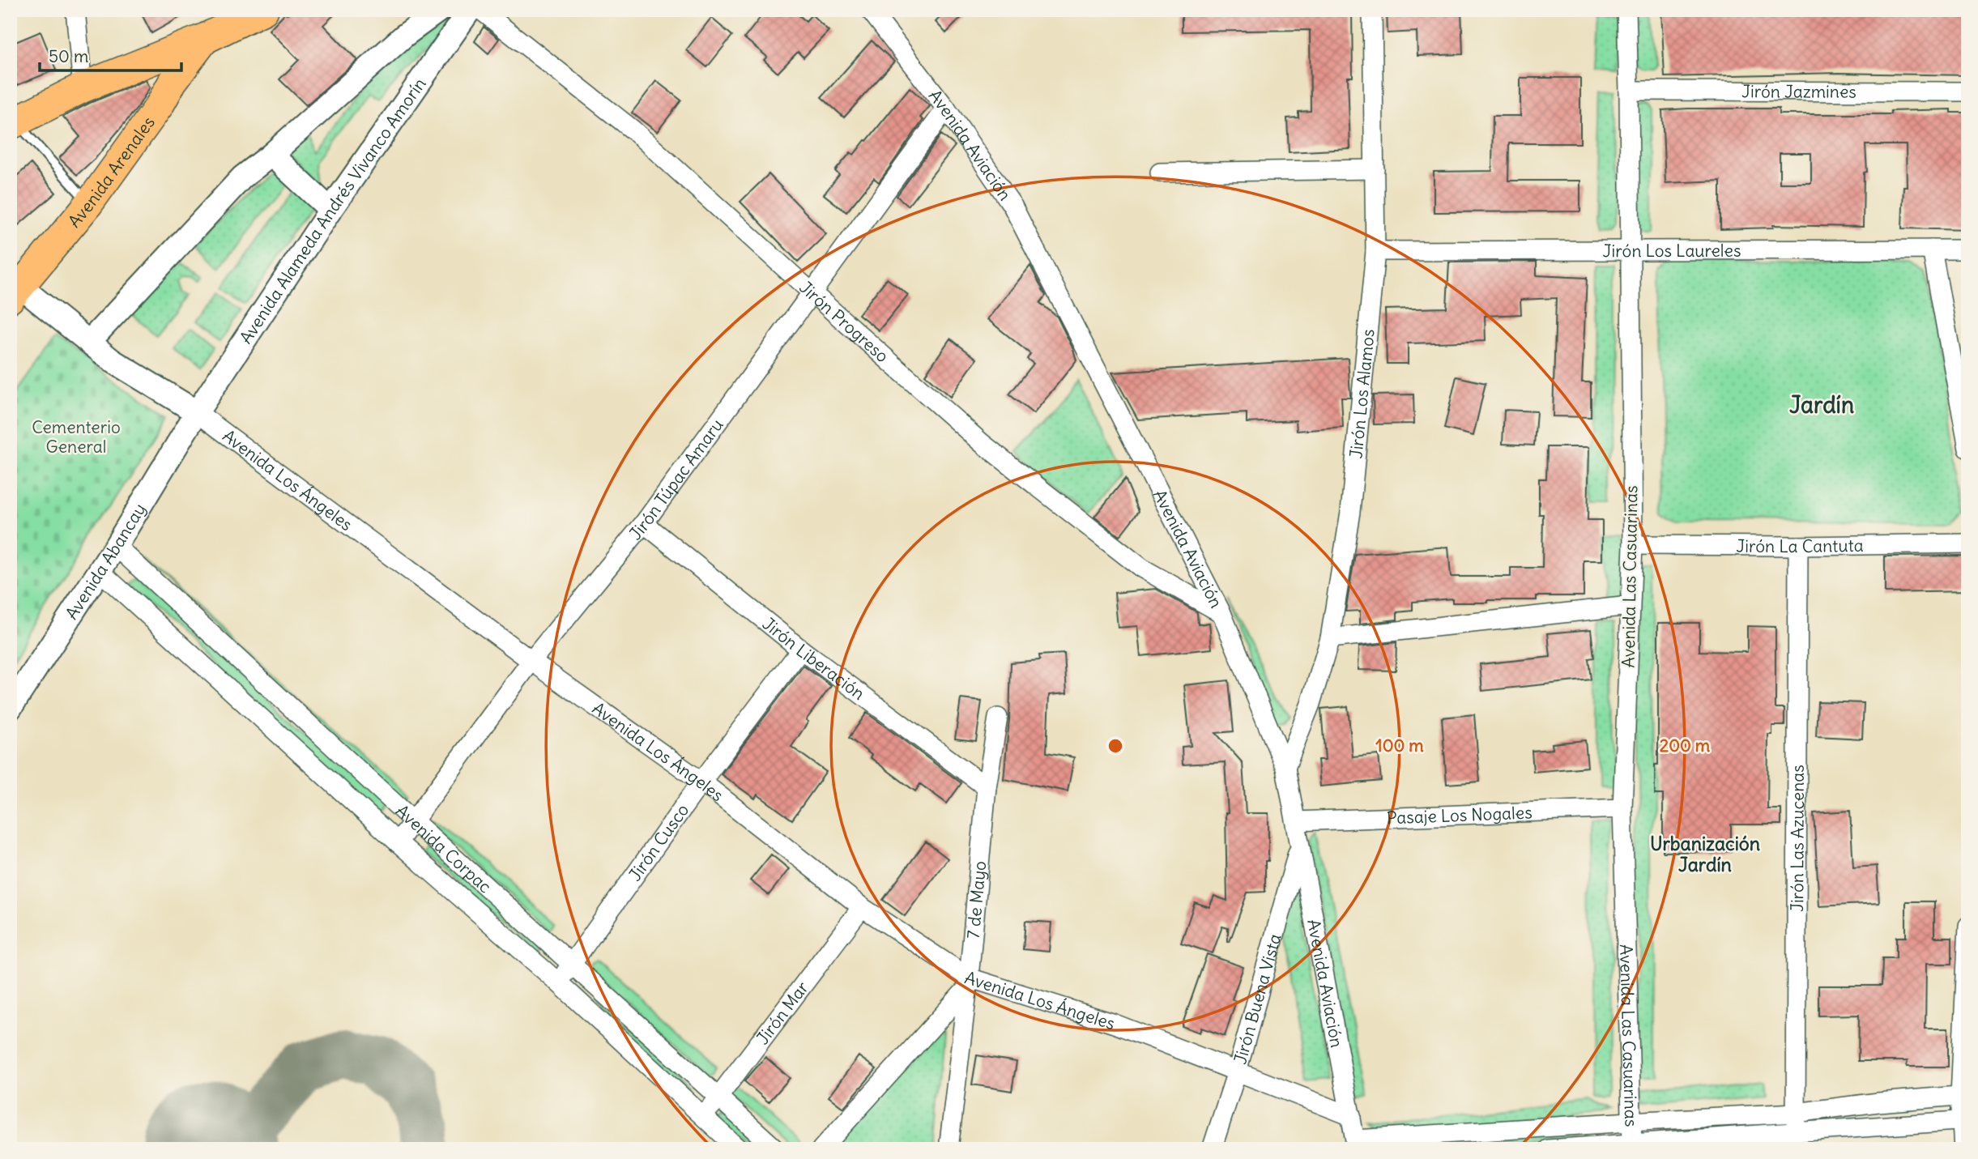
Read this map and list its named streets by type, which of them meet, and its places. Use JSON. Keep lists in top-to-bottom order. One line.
{"streets":{"main road":["Avenida Arenales"],"street":["Jirón Jazmines","Avenida Aviación","Avenida Alameda Andrés Vivanco Amorín","Jirón Los Laureles","Jirón Progreso","Jirón Los Alamos","Jirón Túpac Amaru","Avenida Los Ángeles","Jirón La Cantuta","Avenida Abancay","Avenida Las Casuarinas","Jirón Liberación","Pasaje Los Nogales","Jirón Las Azucenas","Jirón Cusco","Avenida Corpac","7 de Mayo","Jirón Buena Vista","Jirón Mar"]},"crossings":[["Jirón Jazmines","Avenida Las Casuarinas"],["Avenida Aviación","Jirón Progreso"],["Avenida Aviación","Jirón Los Alamos"],["Avenida Aviación","Jirón Túpac Amaru"],["Avenida Aviación","Avenida Los Ángeles"],["Avenida Aviación","Pasaje Los Nogales"],["Avenida Aviación","Jirón Buena Vista"],["Avenida Arenales","Avenida Los Ángeles"],["Avenida Alameda Andrés Vivanco Amorín","Avenida Los Ángeles"],["Avenida Alameda Andrés Vivanco Amorín","Avenida Abancay"],["Jirón Los Laureles","Jirón Los Alamos"],["Jirón Los Laureles","Avenida Las Casuarinas"],["Jirón Progreso","Jirón Túpac Amaru"],["Jirón Túpac Amaru","Avenida Los Ángeles"],["Jirón Túpac Amaru","Jirón Liberación"],["Jirón Túpac Amaru","Avenida Corpac"],["Avenida Los Ángeles","Avenida Abancay"],["Avenida Los Ángeles","Jirón Cusco"],["Avenida Los Ángeles","7 de Mayo"],["Avenida Los Ángeles","Jirón Buena Vista"],["Avenida Los Ángeles","Jirón Mar"],["Jirón La Cantuta","Avenida Las Casuarinas"],["Jirón La Cantuta","Jirón Las Azucenas"],["Avenida Abancay","Avenida Corpac"],["Avenida Las Casuarinas","Pasaje Los Nogales"],["Jirón Liberación","Jirón Cusco"],["Jirón Liberación","7 de Mayo"],["Jirón Cusco","Avenida Corpac"],["Avenida Corpac","Jirón Mar"]],"districts":["Jardín","Urbanización Jardín"],"parks":["Cementerio General"],"scale_bar":"50 m","rings":["100 m","200 m"]}
